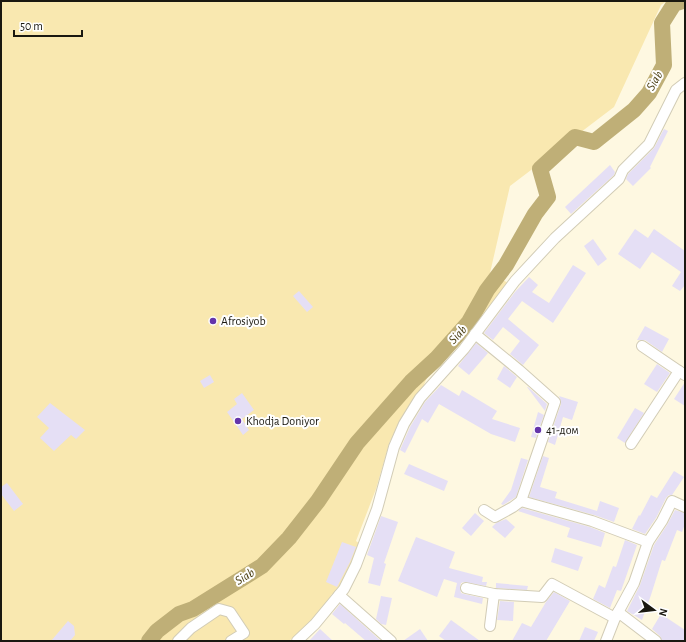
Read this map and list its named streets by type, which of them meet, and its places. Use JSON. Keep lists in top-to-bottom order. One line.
{"water":["Siab"],"places":["Afrosiyob","Khodja Doniyor","41-дом"],"scale_bar":"50 m","north":"right"}
